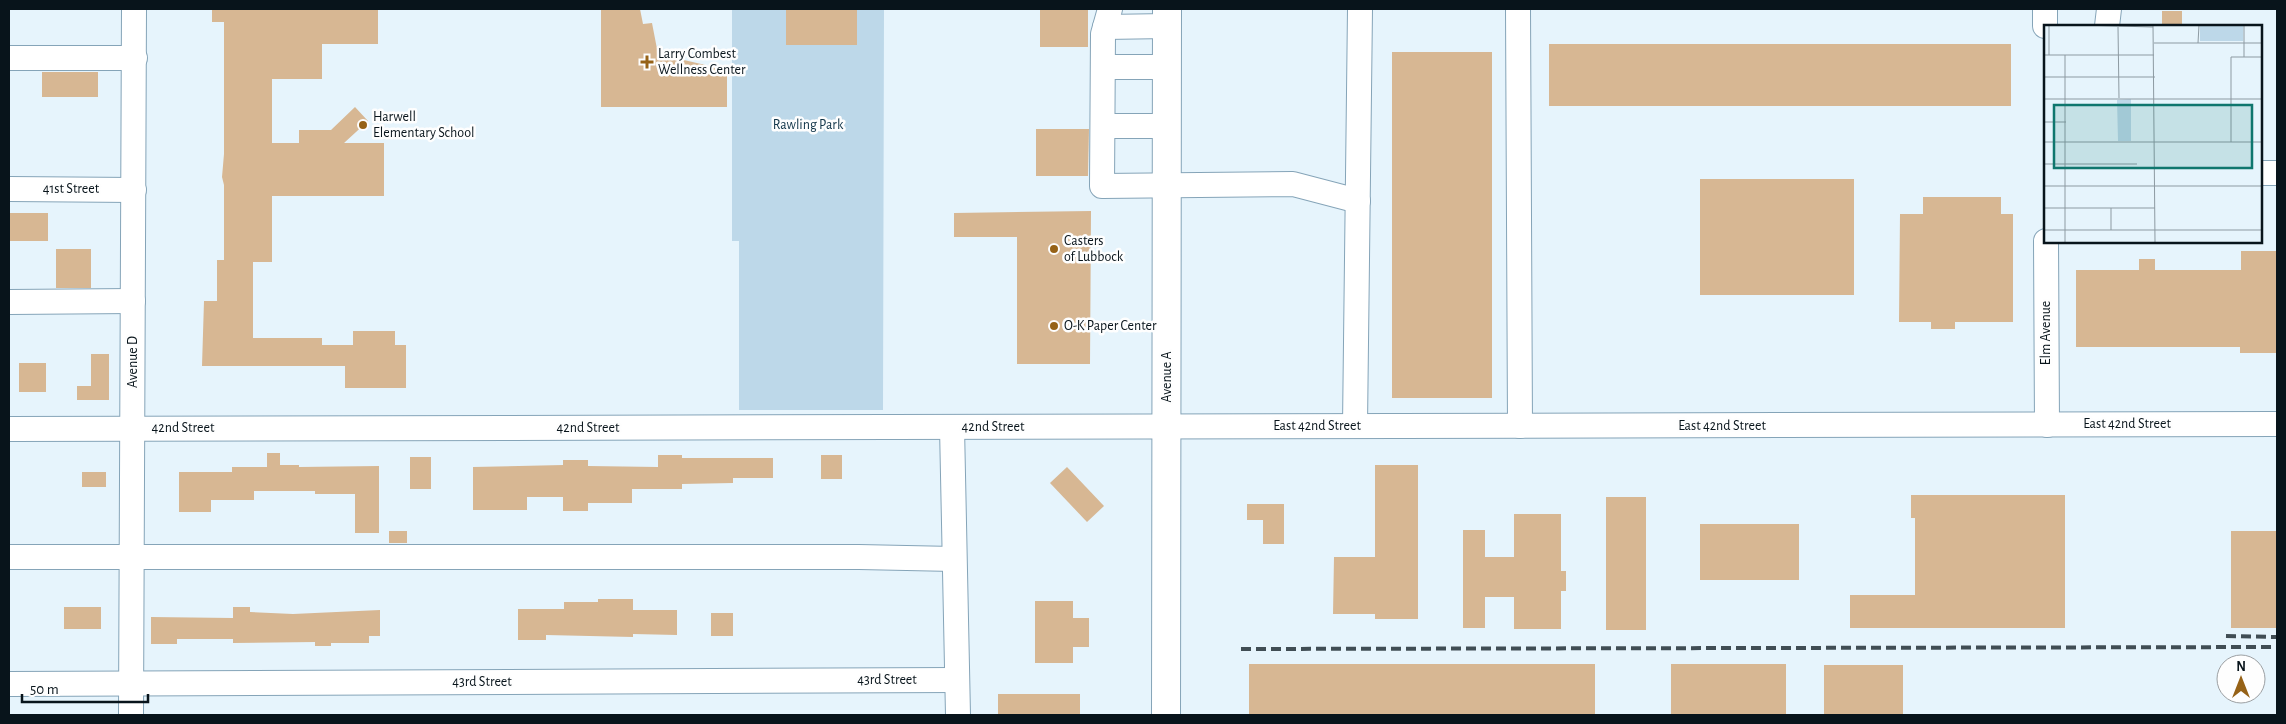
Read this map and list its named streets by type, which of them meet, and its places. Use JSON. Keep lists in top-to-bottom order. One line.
{"streets":{"main road":["Avenue A"],"street":["41st Street","Elm Avenue","Avenue D","East 42nd Street","42nd Street","43rd Street"]},"crossings":[["41st Street","Avenue D"],["Elm Avenue","East 42nd Street"],["Avenue D","42nd Street"],["Avenue D","43rd Street"],["Avenue A","East 42nd Street"],["Avenue A","42nd Street"],["East 42nd Street","42nd Street"]],"parks":["Rawling Park"],"places":{"health":["Larry Combest Wellness Center"],"other":["Harwell Elementary School","Casters of Lubbock","O-K Paper Center"]},"scale_bar":"50 m","north":"top"}
